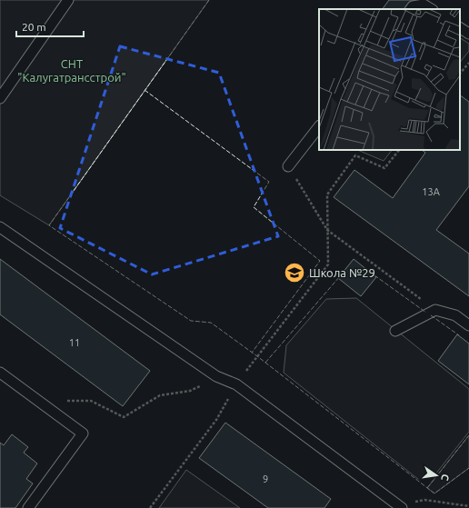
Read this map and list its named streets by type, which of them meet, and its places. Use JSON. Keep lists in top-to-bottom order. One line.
{"parks":["СНТ \"Калугатрансстрой\""],"places":{"school or university":["Школа №29"]},"house_numbers":["13А","11","9"],"scale_bar":"20 m","north":"right"}
